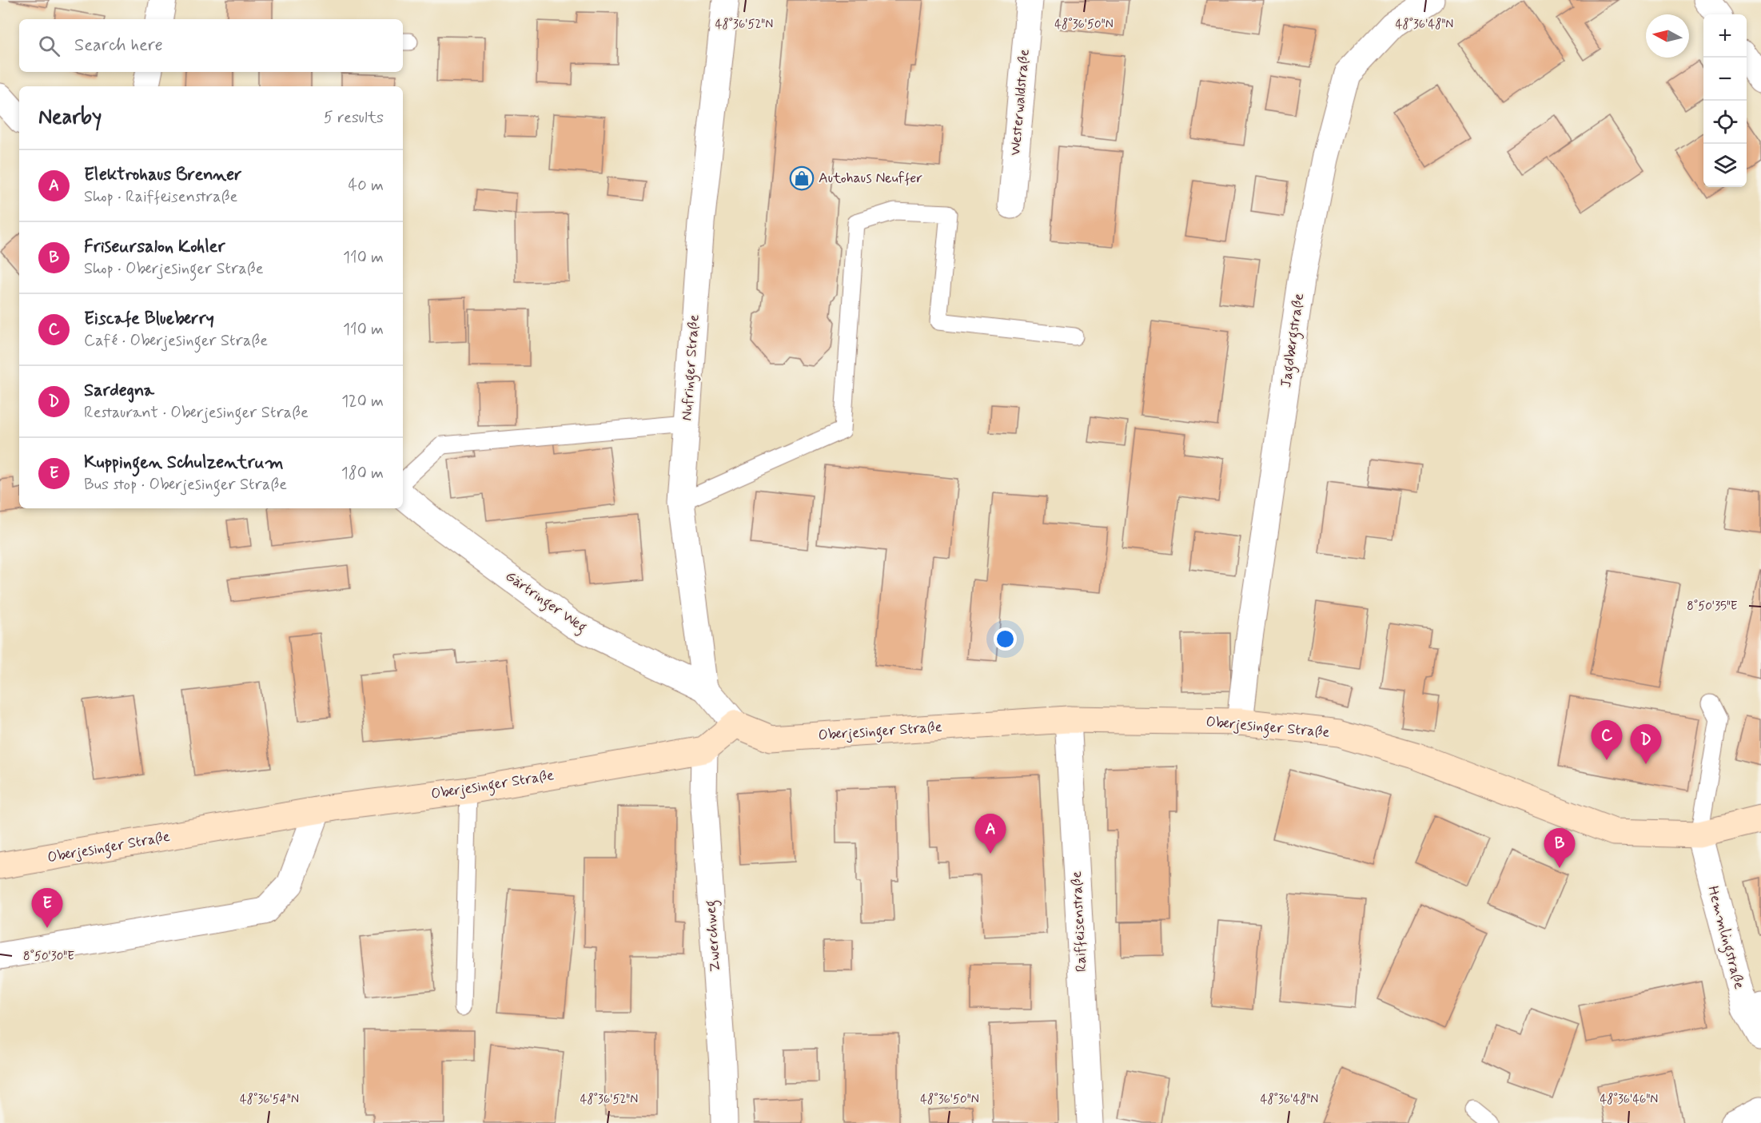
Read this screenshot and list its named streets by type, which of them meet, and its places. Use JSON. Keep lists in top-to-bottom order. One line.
{"streets":{"main road":["Oberjesinger Straße"],"street":["Westerwaldstraße","Jagdbergstraße","Nufringer Straße","Gärtringer Weg","Raiffeisenstraße","Zwerchweg","Hemmlingstraße"]},"crossings":[["Jagdbergstraße","Oberjesinger Straße"],["Nufringer Straße","Gärtringer Weg"],["Oberjesinger Straße","Raiffeisenstraße"],["Oberjesinger Straße","Zwerchweg"],["Oberjesinger Straße","Hemmlingstraße"]],"places":{"shop":["Autohaus Neuffer"]},"north":"left","page":{"map_buttons":["+","−"],"search":"Search here","heading":["Nearby","5 results"],"list":[{"mark":"A","name":"Elektrohaus Brenner","note":"Shop · Raiffeisenstraße","value":"40 m"},{"mark":"B","name":"Friseursalon Kohler","note":"Shop · Oberjesinger Straße","value":"110 m"},{"mark":"C","name":"Eiscafe Blueberry","note":"Café · Oberjesinger Straße","value":"110 m"},{"mark":"D","name":"Sardegna","note":"Restaurant · Oberjesinger Straße","value":"120 m"},{"mark":"E","name":"Kuppingen Schulzentrum","note":"Bus stop · Oberjesinger Straße","value":"180 m"}],"pins":["C","D","A","B","E"]},"coordinates":["48°36'52\"N","48°36'50\"N","48°36'48\"N","8°50'35\"E","8°50'30\"E","48°36'54\"N","48°36'46\"N"]}
